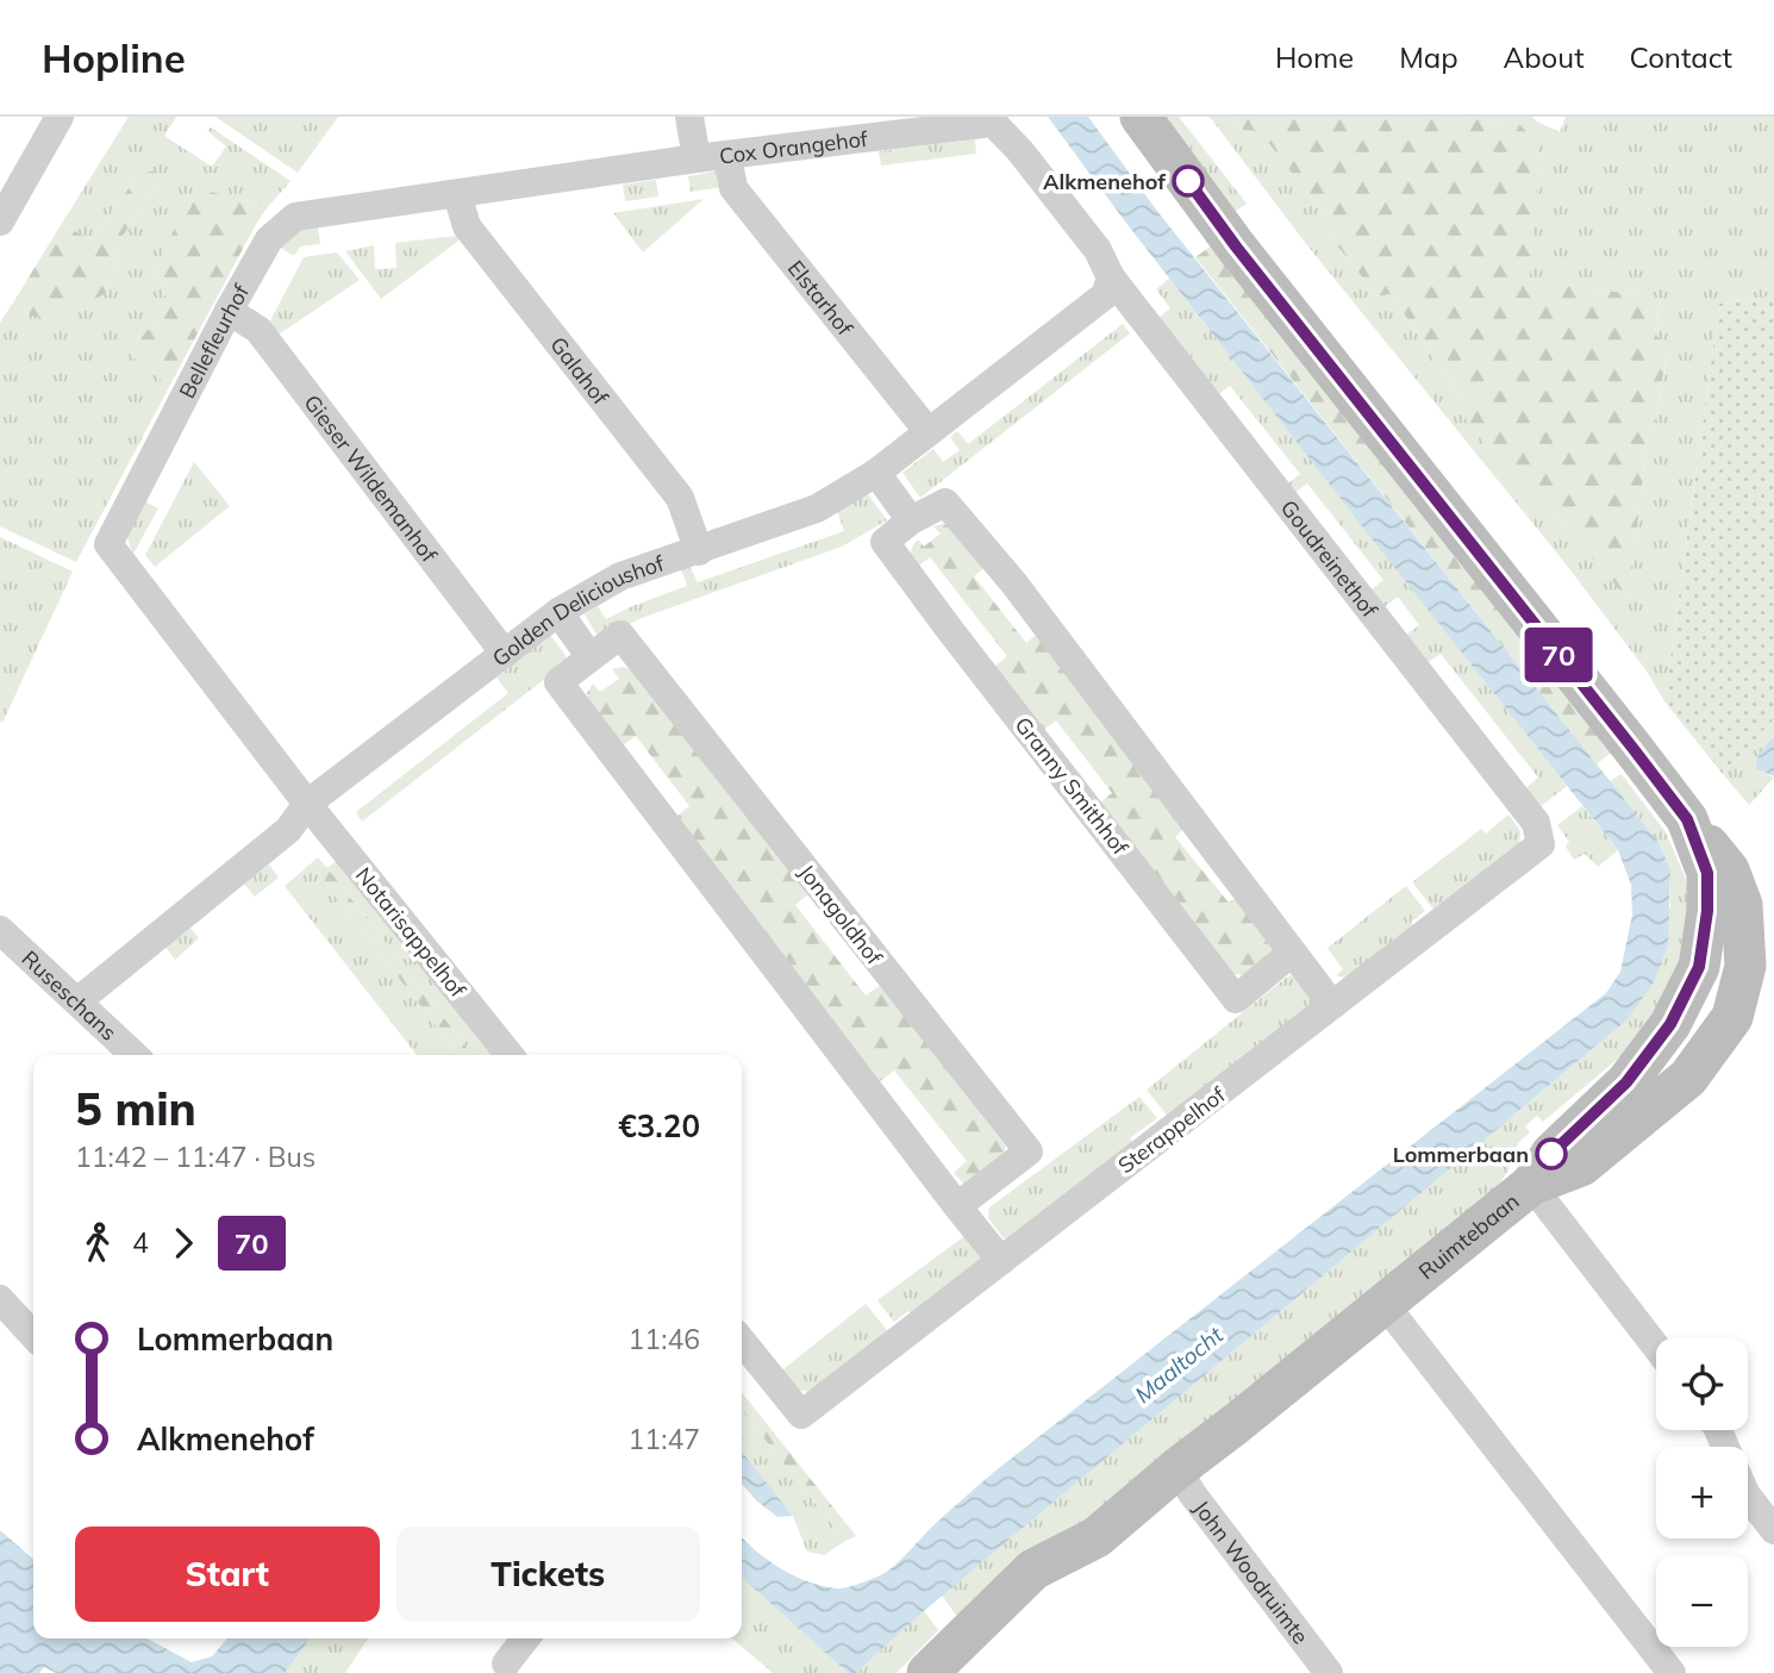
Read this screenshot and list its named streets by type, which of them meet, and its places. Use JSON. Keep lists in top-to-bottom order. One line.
{"streets":{"street":["Cox Orangehof","Elstarhof","Bellefleurhof","Galahof","Gieser Wildemanhof","Goudreinethof","Golden Delicioushof","Granny Smithhof","Jonagoldhof","Notarisappelhof","Ruseschans","Sterappelhof","Ruimtebaan","John Woodruimte"]},"crossings":[["Cox Orangehof","Elstarhof"],["Cox Orangehof","Bellefleurhof"],["Cox Orangehof","Goudreinethof"],["Cox Orangehof","Golden Delicioushof"],["Elstarhof","Golden Delicioushof"],["Bellefleurhof","Galahof"],["Bellefleurhof","Gieser Wildemanhof"],["Bellefleurhof","Golden Delicioushof"],["Bellefleurhof","Notarisappelhof"],["Galahof","Golden Delicioushof"],["Gieser Wildemanhof","Golden Delicioushof"],["Goudreinethof","Golden Delicioushof"],["Goudreinethof","Sterappelhof"],["Golden Delicioushof","Notarisappelhof"],["Golden Delicioushof","Ruseschans"],["Granny Smithhof","Sterappelhof"],["Jonagoldhof","Sterappelhof"],["Ruimtebaan","John Woodruimte"]],"water":["Maaltocht"],"places":["Alkmenehof","Lommerbaan"],"lines":["bus line 70"],"page":{"header":"Hopline","nav":["Home","Map","About","Contact"],"on_map":"70","heading":["5 min","11:42 – 11:47 · Bus","€3.20"],"legs":["4","70"],"list":[{"name":"Lommerbaan","value":"11:46"},{"name":"Alkmenehof","value":"11:47"}],"map_buttons":["+","−"],"buttons":["Start","Tickets"]}}
